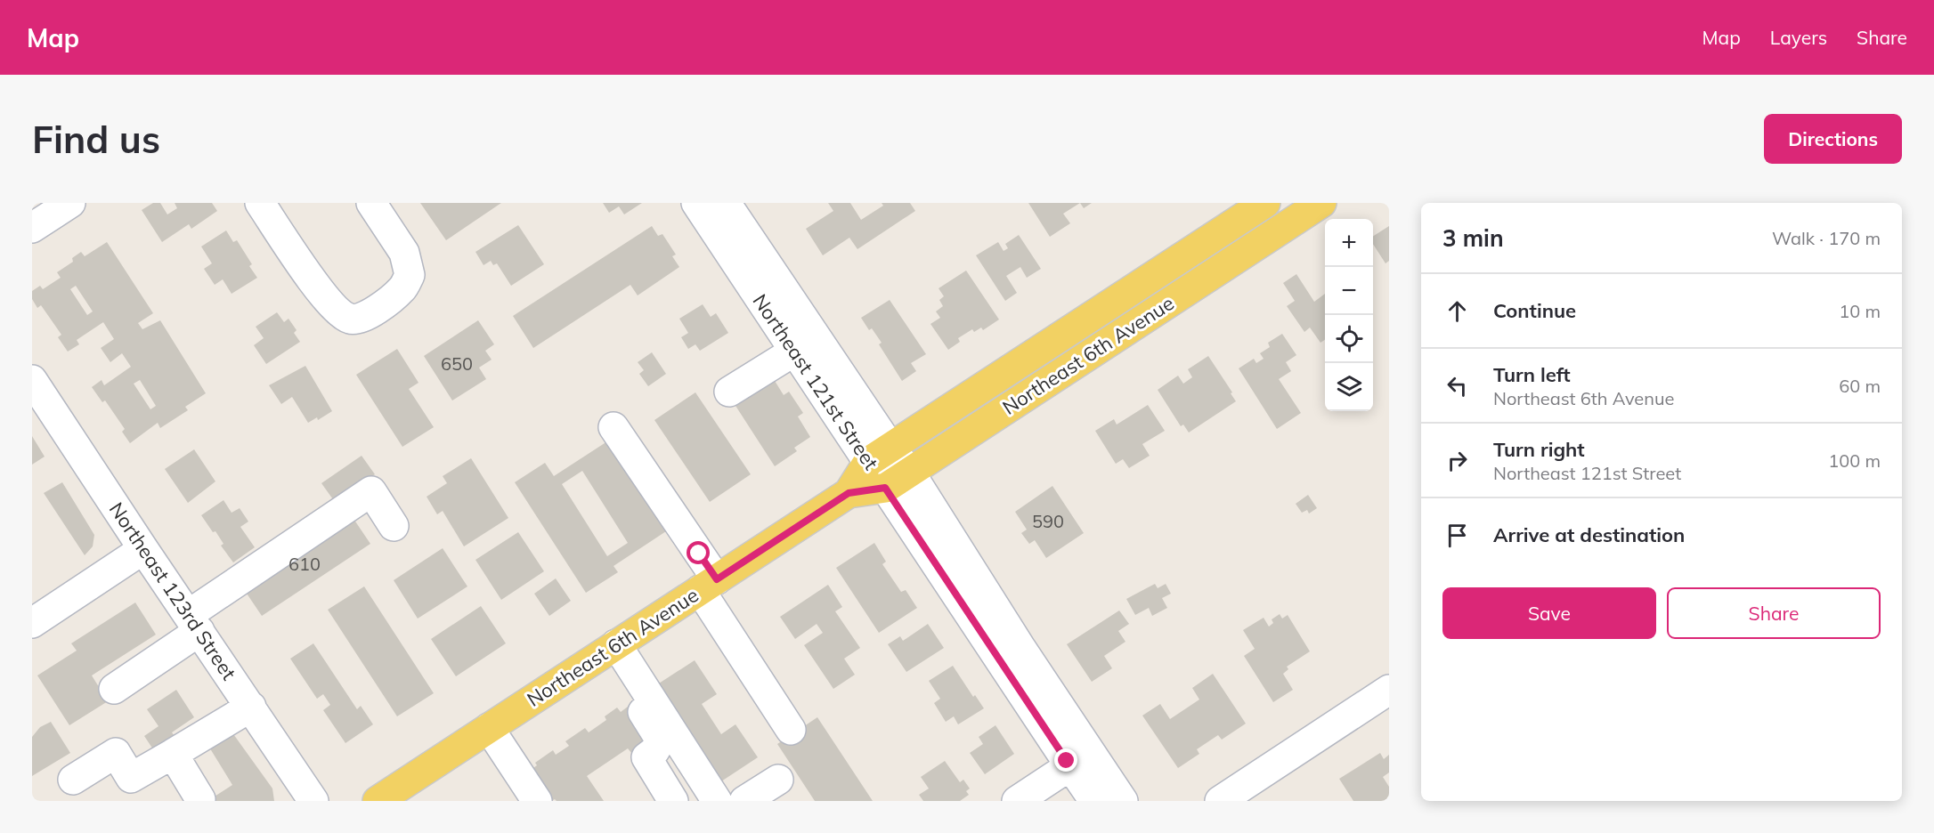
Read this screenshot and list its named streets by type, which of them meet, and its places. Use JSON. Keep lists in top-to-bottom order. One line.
{"streets":{"main road":["Northeast 6th Avenue"],"street":["Northeast 121st Street","Northeast 123rd Street"]},"crossings":[["Northeast 6th Avenue","Northeast 121st Street"]],"house_numbers":["650","590","610"],"page":{"header":"Map","nav":["Map","Layers","Share"],"buttons":["Directions",["Save","Share"]],"title":"Find us","heading":["3 min","Walk · 170 m"],"map_buttons":["+","−"],"list":[["Continue","10 m"],["Turn left","Northeast 6th Avenue","60 m"],["Turn right","Northeast 121st Street","100 m"],"Arrive at destination"]}}
